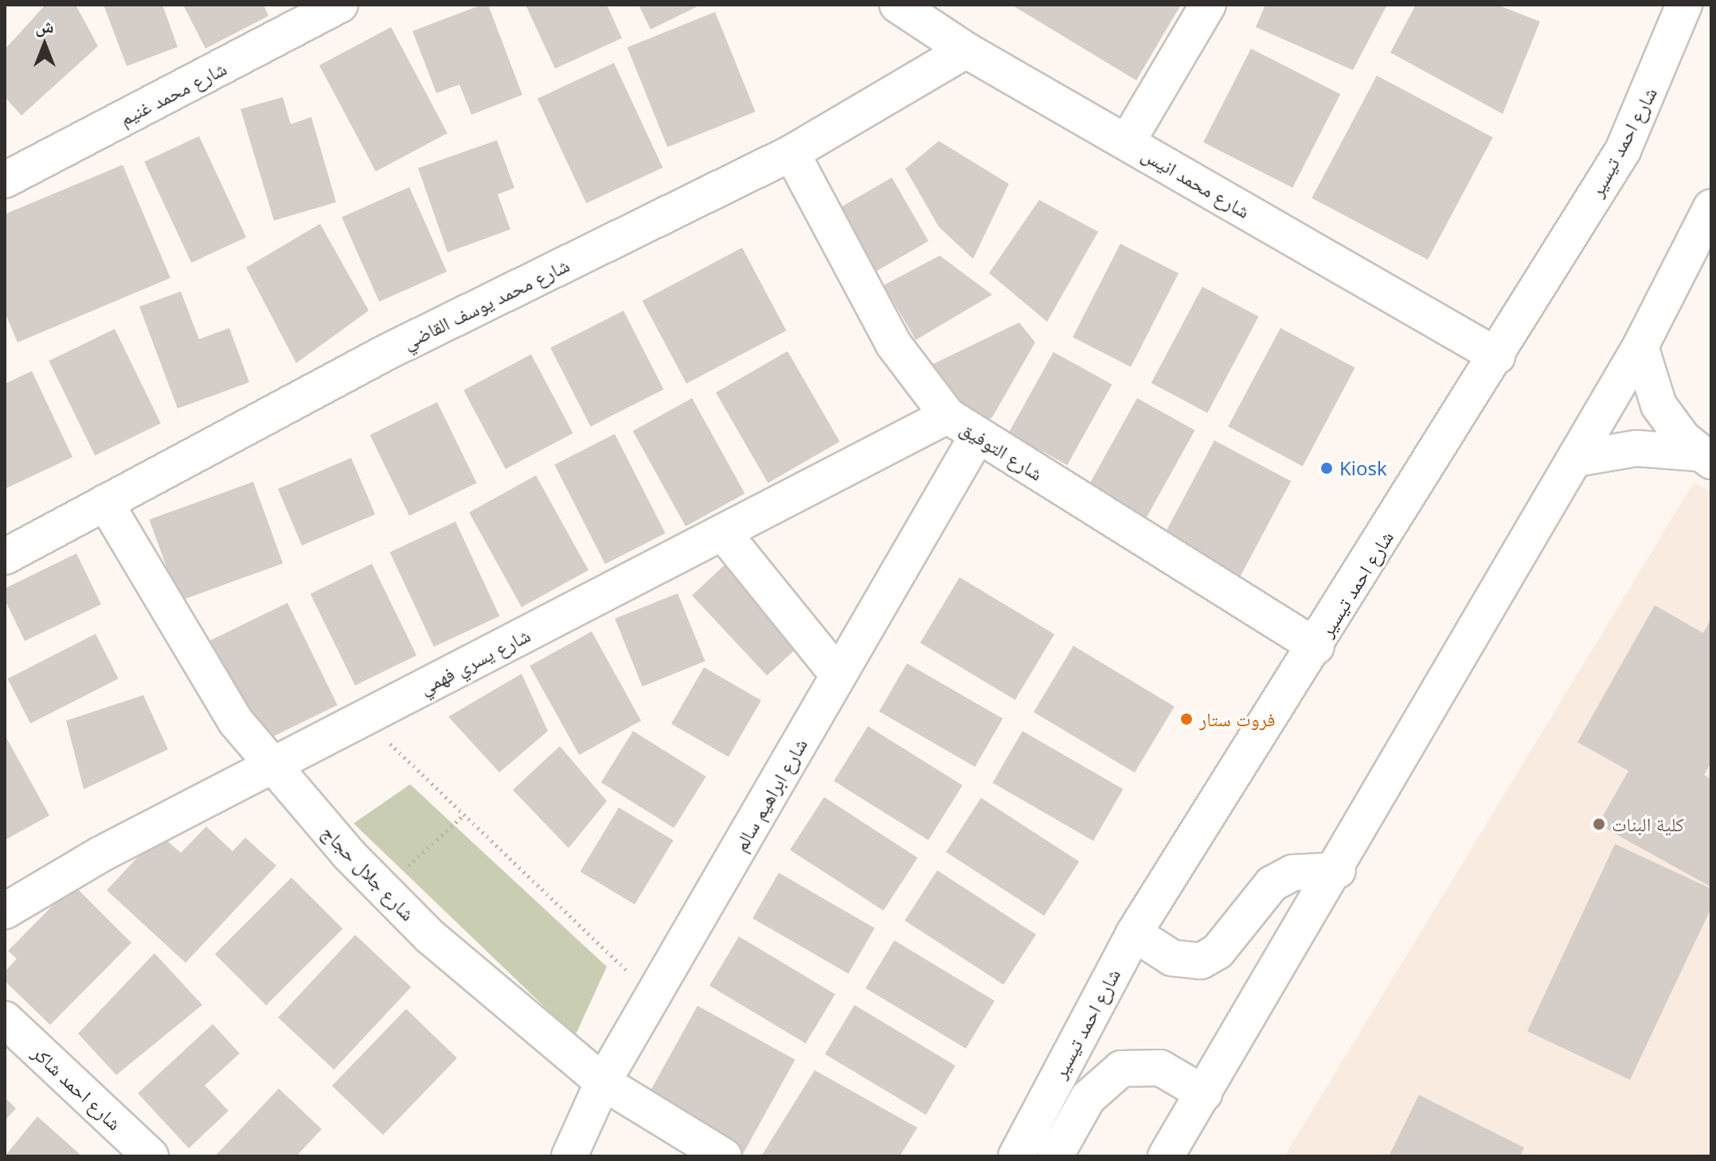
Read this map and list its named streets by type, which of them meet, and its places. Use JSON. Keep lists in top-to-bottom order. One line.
{"streets":{"street":["شارع محمد غنيم","شارع احمد تيسير","شارع محمد انيس","شارع محمد يوسف القاضي","شارع التوفيق","شارع يسري فهمي","شارع ابراهيم سالم","شارع جلال حجاج","شارع احمد شاكر"]},"crossings":[["شارع احمد تيسير","شارع محمد انيس"],["شارع احمد تيسير","شارع التوفيق"],["شارع محمد انيس","شارع محمد يوسف القاضي"],["شارع محمد يوسف القاضي","شارع التوفيق"],["شارع محمد يوسف القاضي","شارع جلال حجاج"],["شارع التوفيق","شارع يسري فهمي"],["شارع التوفيق","شارع ابراهيم سالم"],["شارع يسري فهمي","شارع جلال حجاج"],["شارع ابراهيم سالم","شارع جلال حجاج"]],"places":["Kiosk","فروت ستار","كلية البنات"],"north":"top"}
